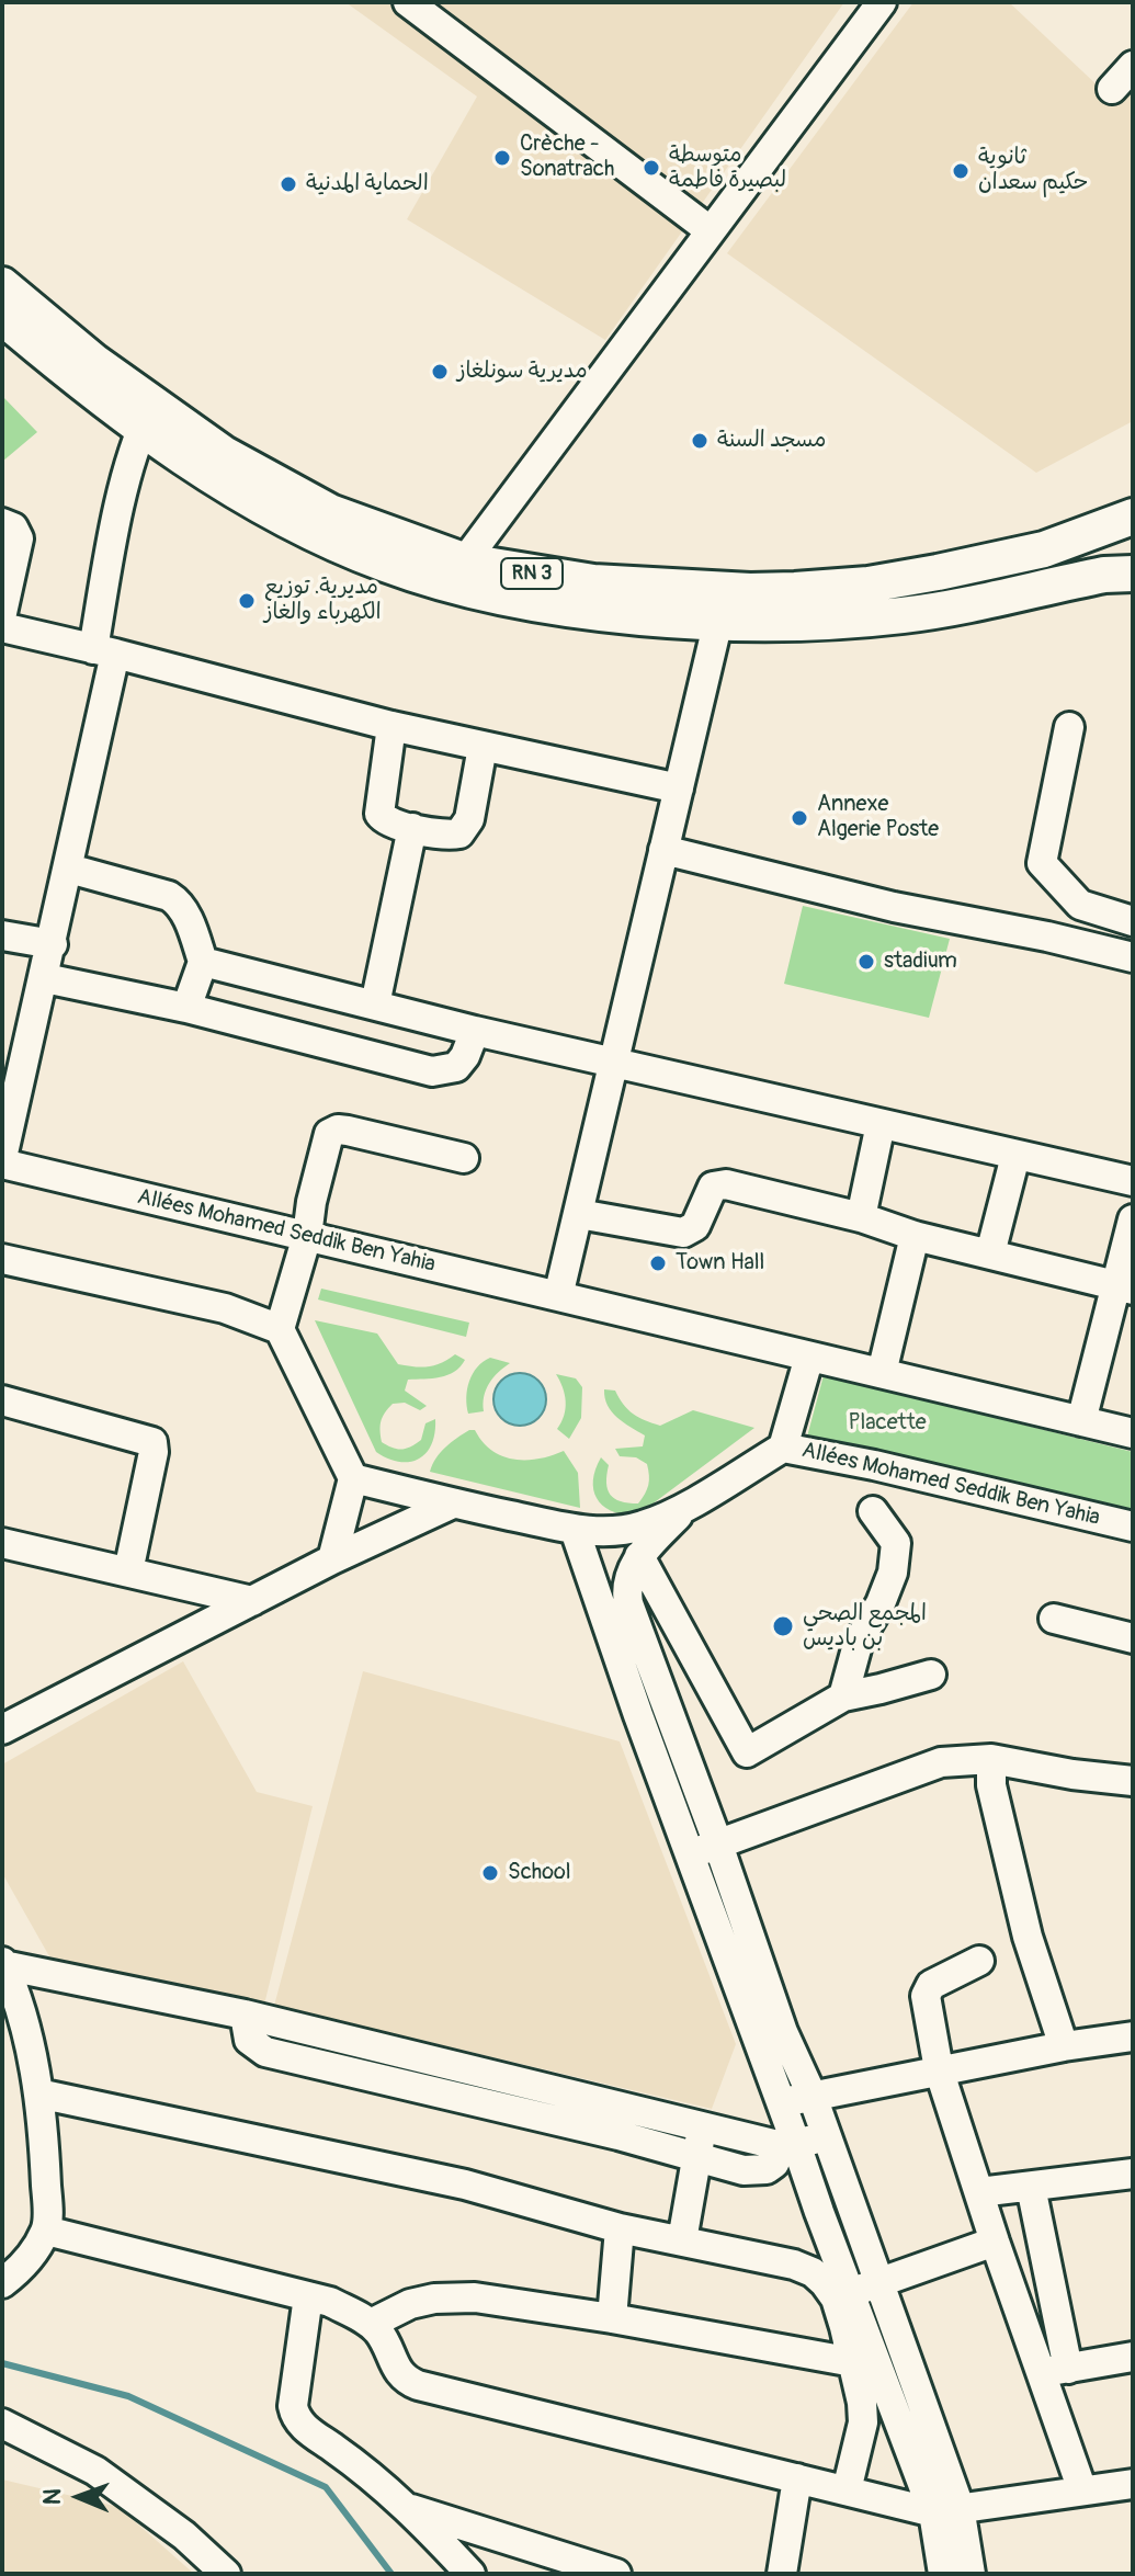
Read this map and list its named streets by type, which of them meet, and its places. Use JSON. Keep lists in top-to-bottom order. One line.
{"streets":{"main road":["RN 3"],"street":["Allées Mohamed Seddik Ben Yahia"]},"parks":["Placette"],"places":["Crèche - Sonatrach","متوسطة لبصيرة فاطمة","ثانوية حكيم سعدان","الحماية المدنية","مديرية سونلغاز","مسجد السنة","مديرية. توزيع الكهرباء والغاز","Annexe Algerie Poste","stadium","Town Hall","المجمع الصحي بن باديس","School"],"north":"left"}
